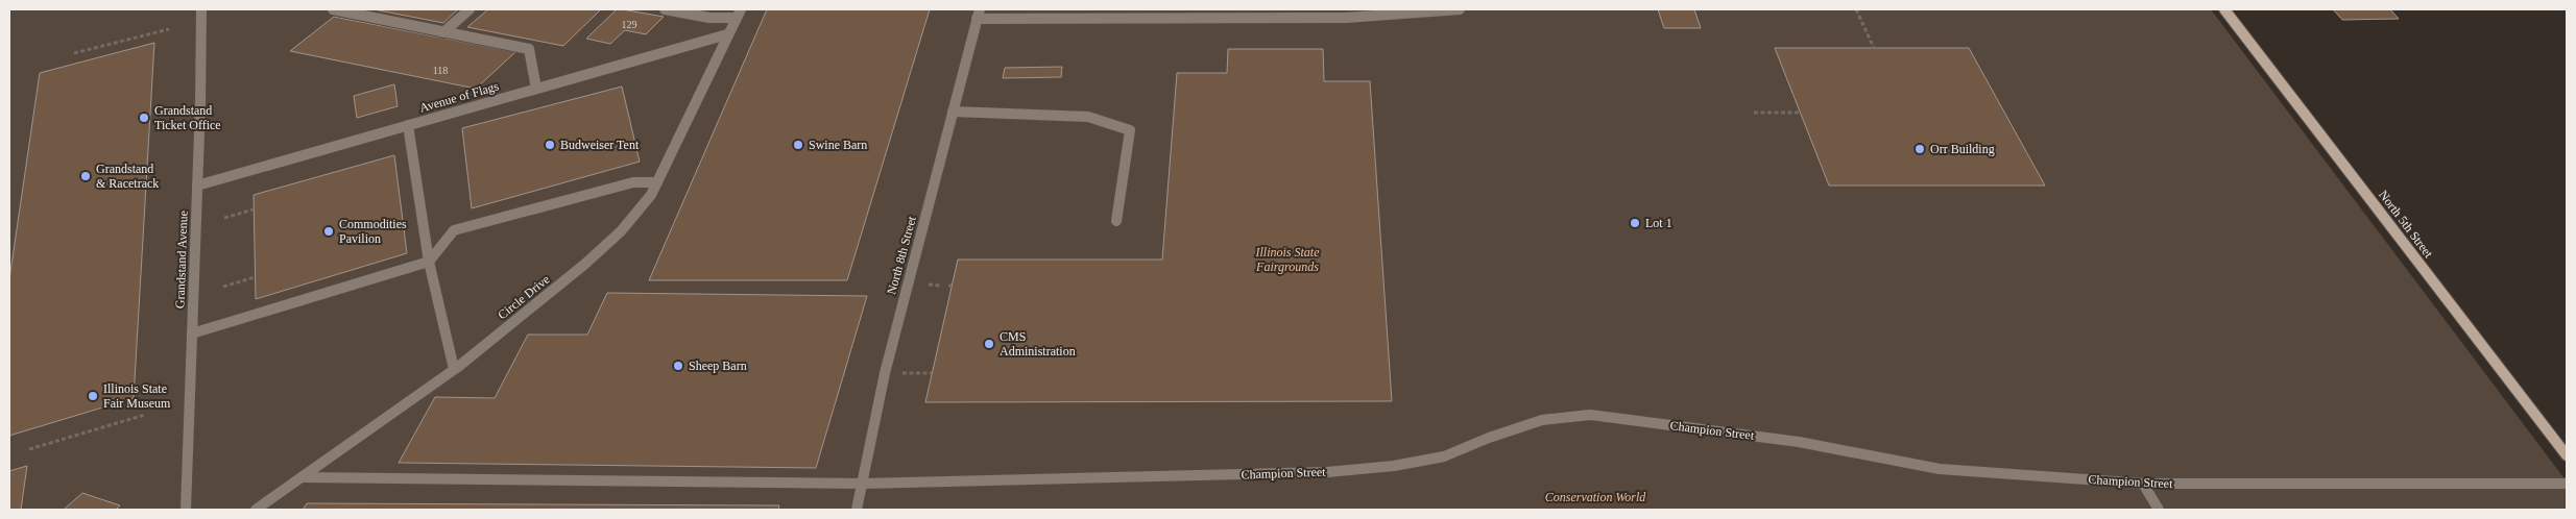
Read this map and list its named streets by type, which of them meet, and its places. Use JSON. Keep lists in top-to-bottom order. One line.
{"streets":{"main road":["North 5th Street"],"street":["Avenue of Flags","North 8th Street","Grandstand Avenue","Circle Drive","Champion Street"]},"crossings":[["Avenue of Flags","Grandstand Avenue"],["Avenue of Flags","Circle Drive"],["North 8th Street","Champion Street"],["Circle Drive","Champion Street"]],"parks":["Illinois State Fairgrounds","Conservation World"],"places":["Grandstand Ticket Office","Budweiser Tent","Swine Barn","Orr Building","Grandstand & Racetrack","Lot 1","Commodities Pavilion","CMS Administration","Sheep Barn","Illinois State Fair Museum"],"house_numbers":["129","118"]}
